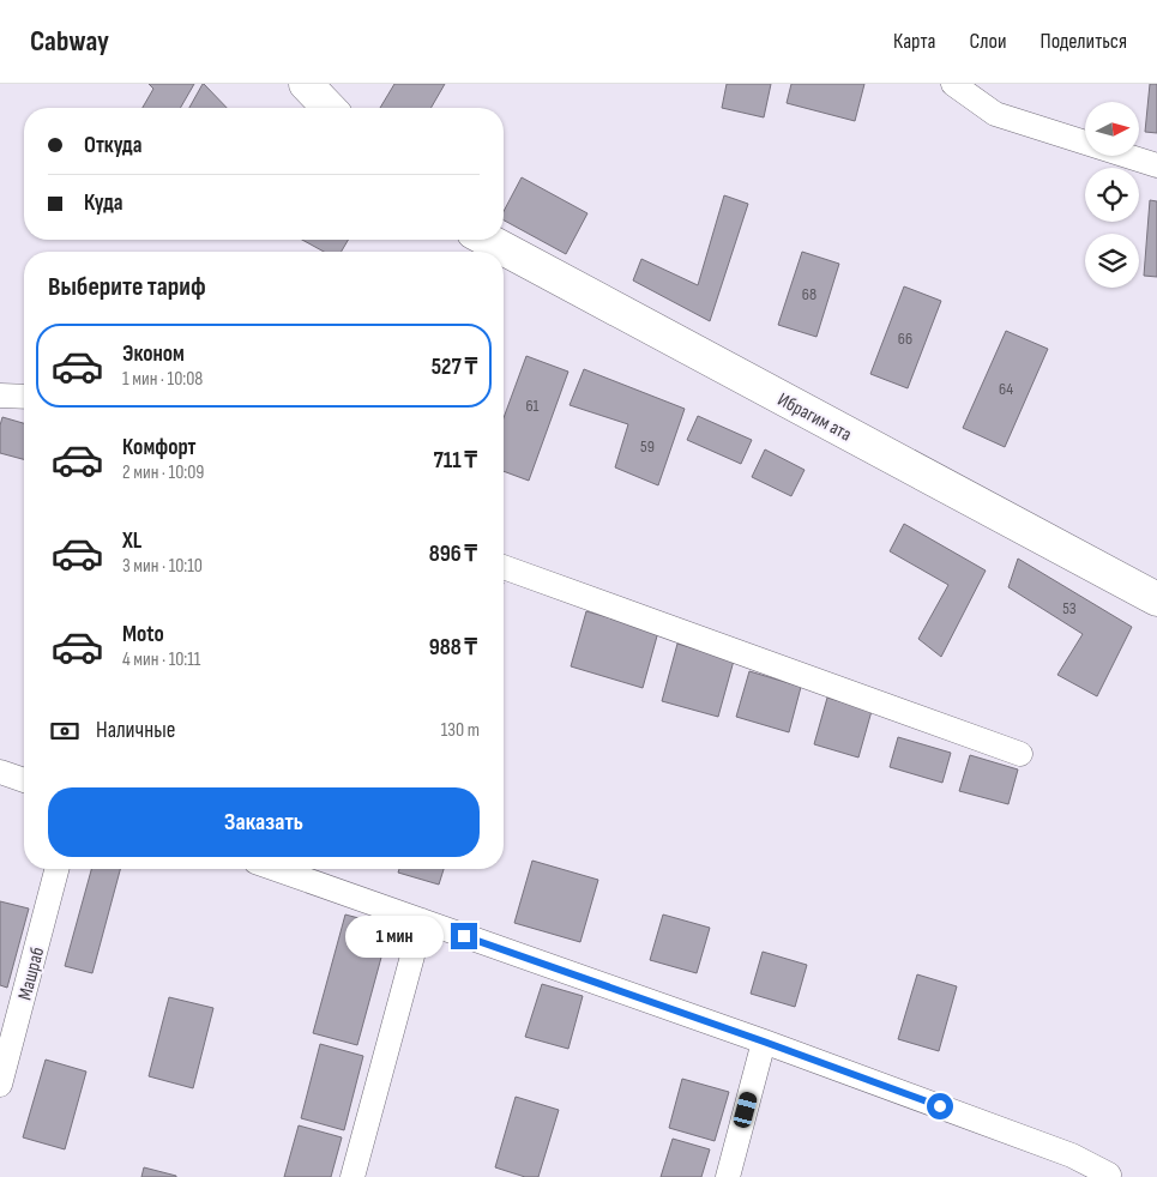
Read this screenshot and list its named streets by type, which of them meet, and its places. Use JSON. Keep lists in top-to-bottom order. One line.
{"streets":{"street":["Ибрагим ата","Машраб"]},"house_numbers":["68","66","64","61","59","53"],"north":"right","page":{"header":"Cabway","nav":["Карта","Слои","Поделиться"],"banner":["Откуда","Куда"],"heading":"Выберите тариф","list":[{"name":"Эконом","note":"1 мин · 10:08","value":"527 ₸"},{"name":"Комфорт","note":"2 мин · 10:09","value":"711 ₸"},{"name":"XL","note":"3 мин · 10:10","value":"896 ₸"},{"name":"Moto","note":"4 мин · 10:11","value":"988 ₸"}],"pay":["Наличные","130 m"],"buttons":"Заказать","bubble":"1 мин"}}
